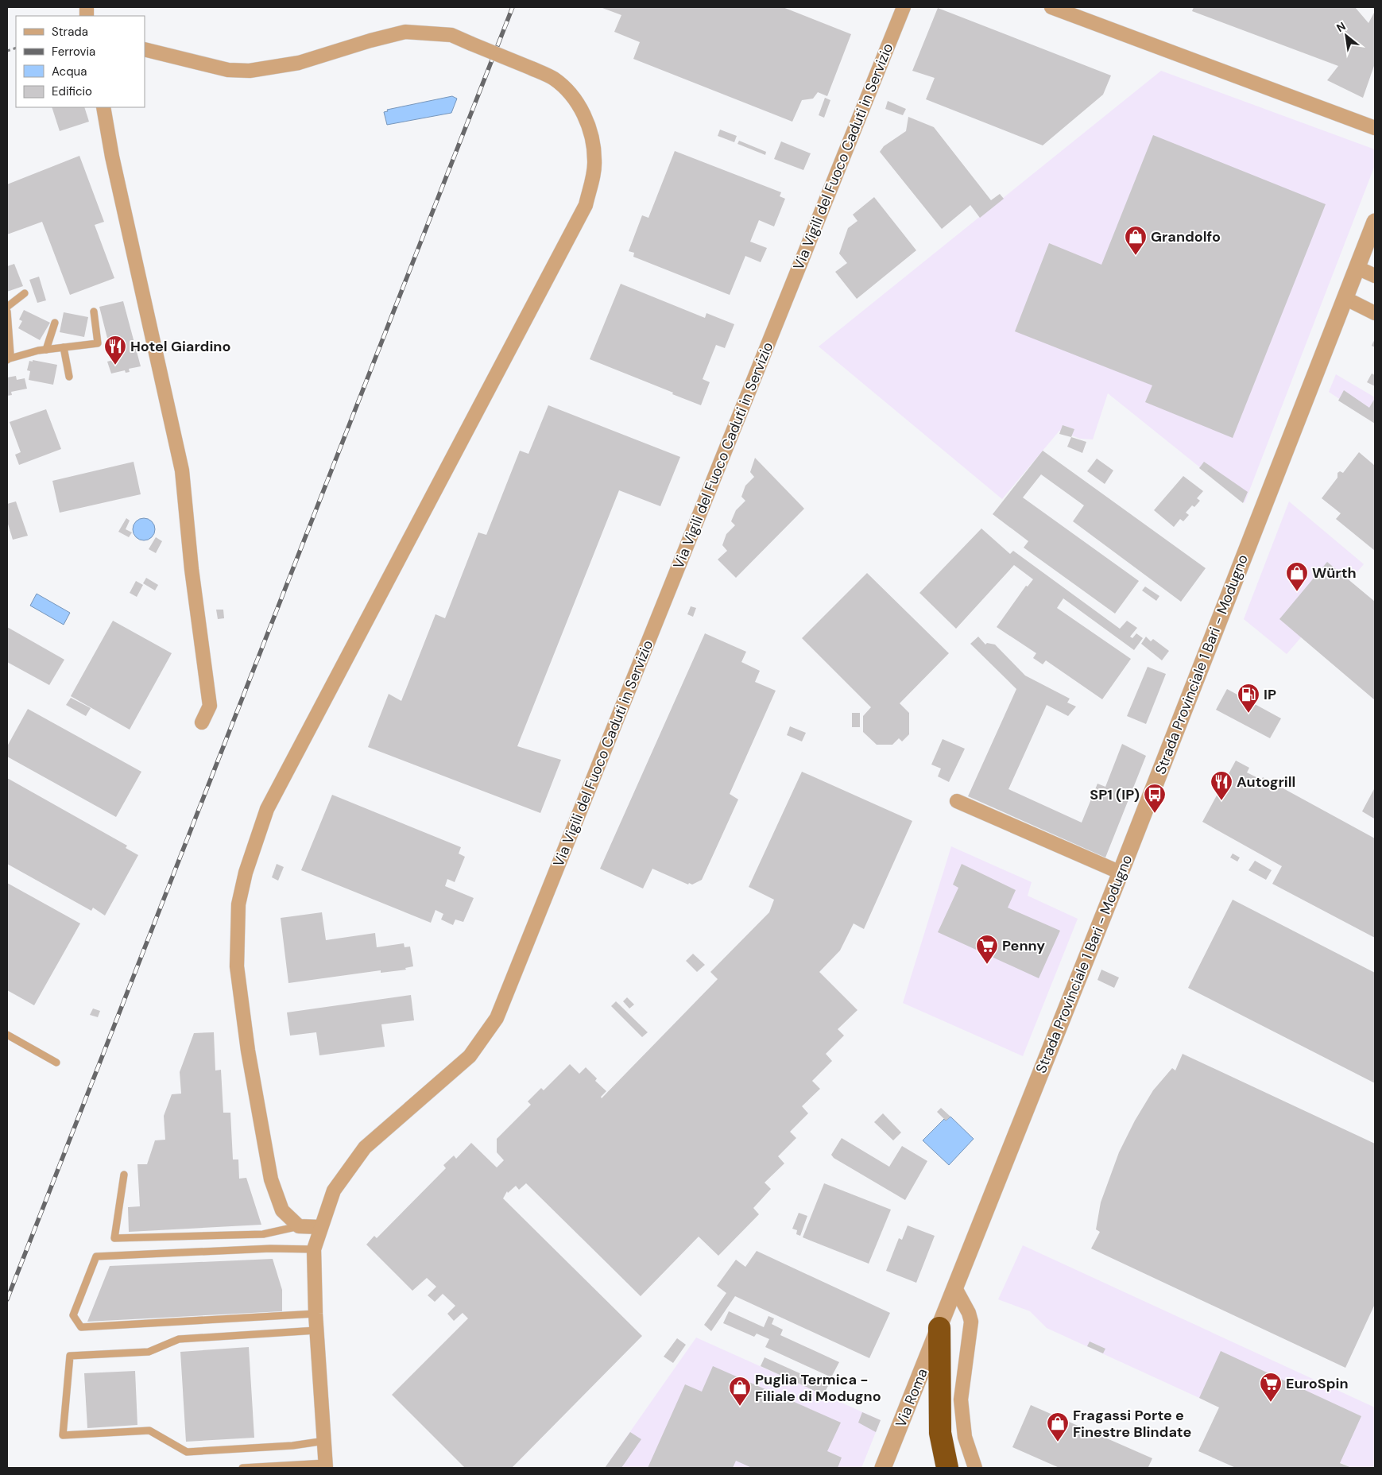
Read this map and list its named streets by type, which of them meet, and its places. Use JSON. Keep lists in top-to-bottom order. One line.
{"streets":{"street":["Via Vigili del Fuoco Caduti in Servizio","Strada Provinciale 1 Bari - Modugno","Via Roma"]},"crossings":[["Strada Provinciale 1 Bari - Modugno","Via Roma"]],"places":{"shop":["Grandolfo","Würth","Puglia Termica - Filiale di Modugno","Fragassi Porte e Finestre Blindate"],"restaurant":["Hotel Giardino","Autogrill"],"fuel station":["IP"],"bus stop":["SP1 (IP)"],"supermarket":["Penny","EuroSpin"]},"legend":["Strada","Ferrovia","Acqua","Edificio"],"north":"top left"}
